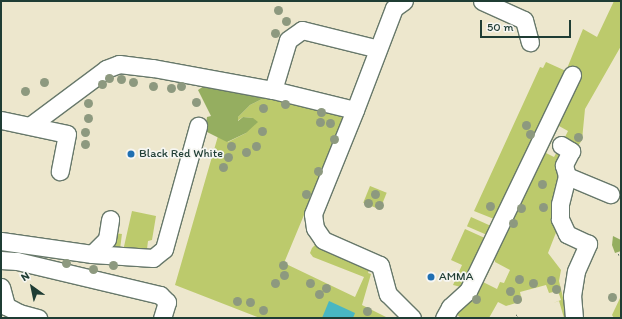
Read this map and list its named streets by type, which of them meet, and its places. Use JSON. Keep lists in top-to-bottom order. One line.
{"places":["Black Red White","AMMA"],"scale_bar":"50 m","north":"top left"}
